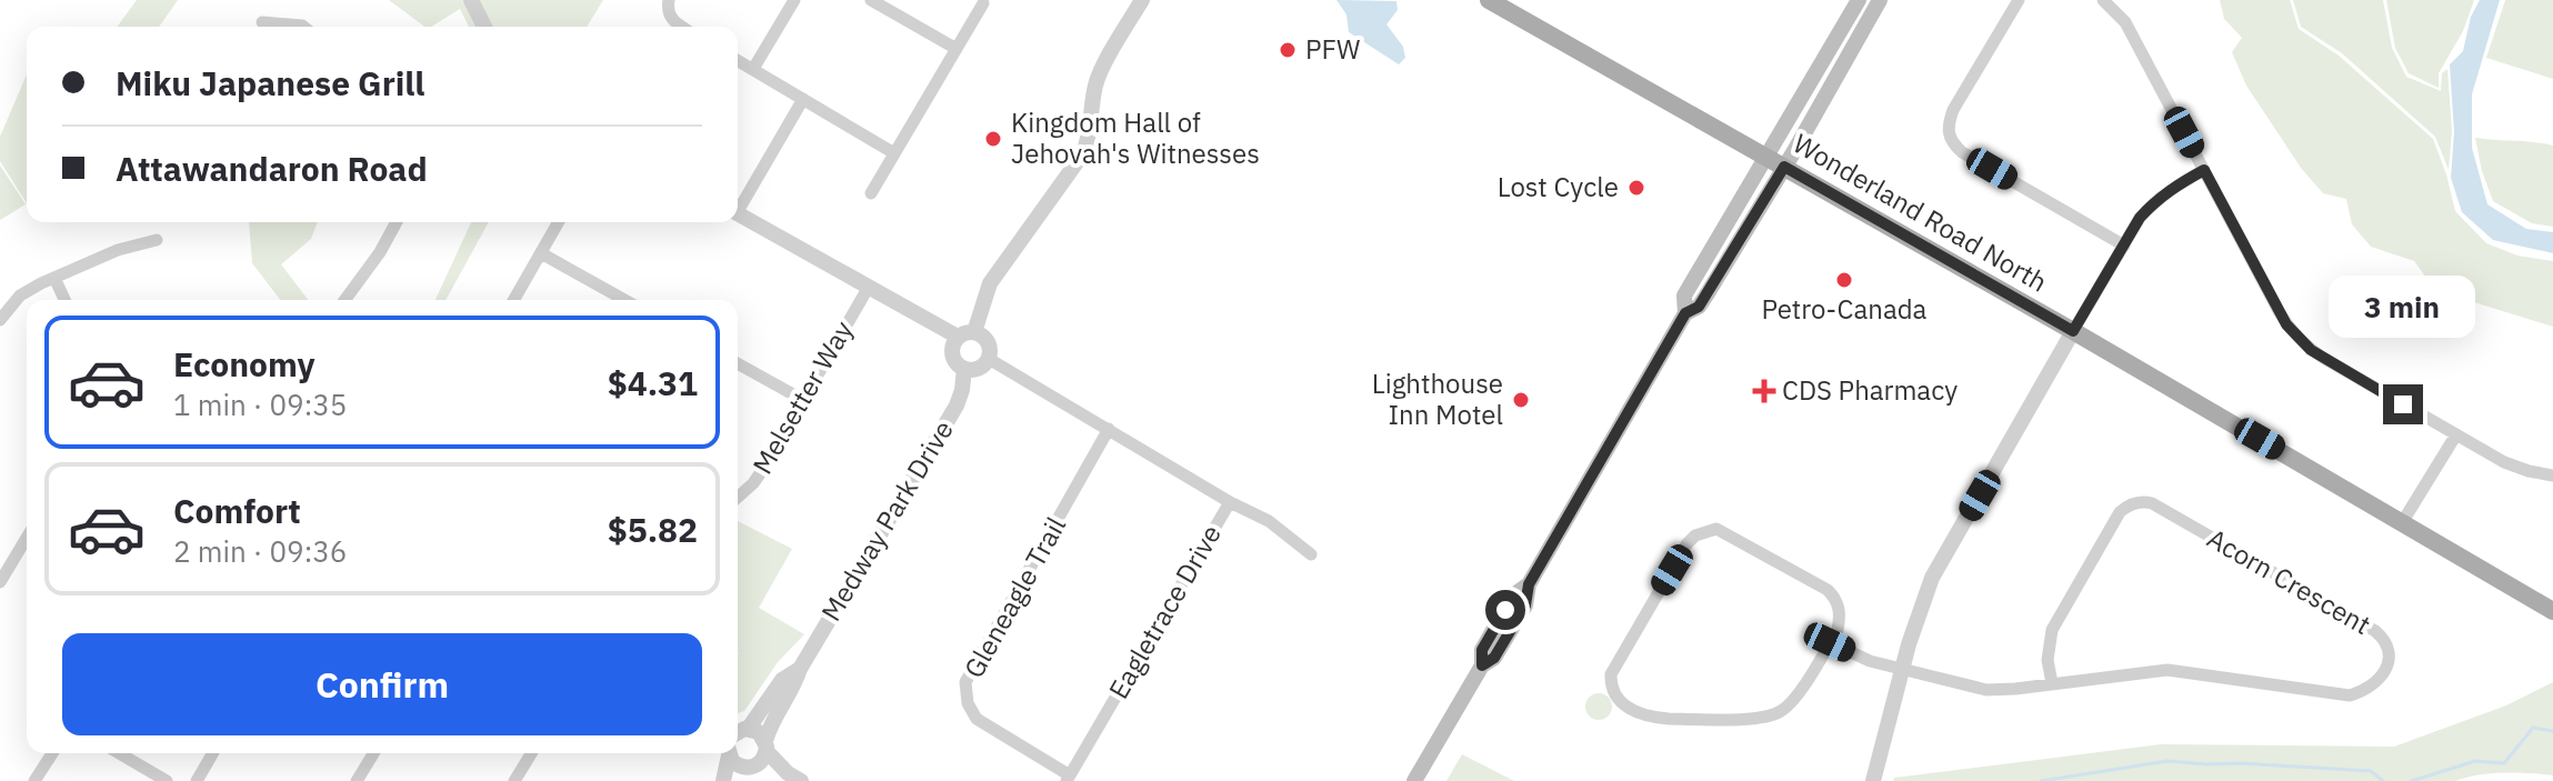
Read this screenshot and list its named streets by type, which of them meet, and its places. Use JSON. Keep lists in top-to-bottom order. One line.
{"streets":{"main road":["Wonderland Road North"],"street":["Melsetter Way","Medway Park Drive","Acorn Crescent","Gleneagle Trail","Eagletrace Drive"]},"crossings":[["Medway Park Drive","Eagletrace Drive"],["Gleneagle Trail","Eagletrace Drive"]],"places":{"other":["PFW","Kingdom Hall of Jehovah's Witnesses","Lost Cycle","Petro-Canada","Lighthouse Inn Motel"],"health":["CDS Pharmacy"]},"page":{"banner":["Miku Japanese Grill","Attawandaron Road"],"bubble":"3 min","list":[{"name":"Economy","note":"1 min · 09:35","value":"$4.31"},{"name":"Comfort","note":"2 min · 09:36","value":"$5.82"}],"buttons":"Confirm"}}
